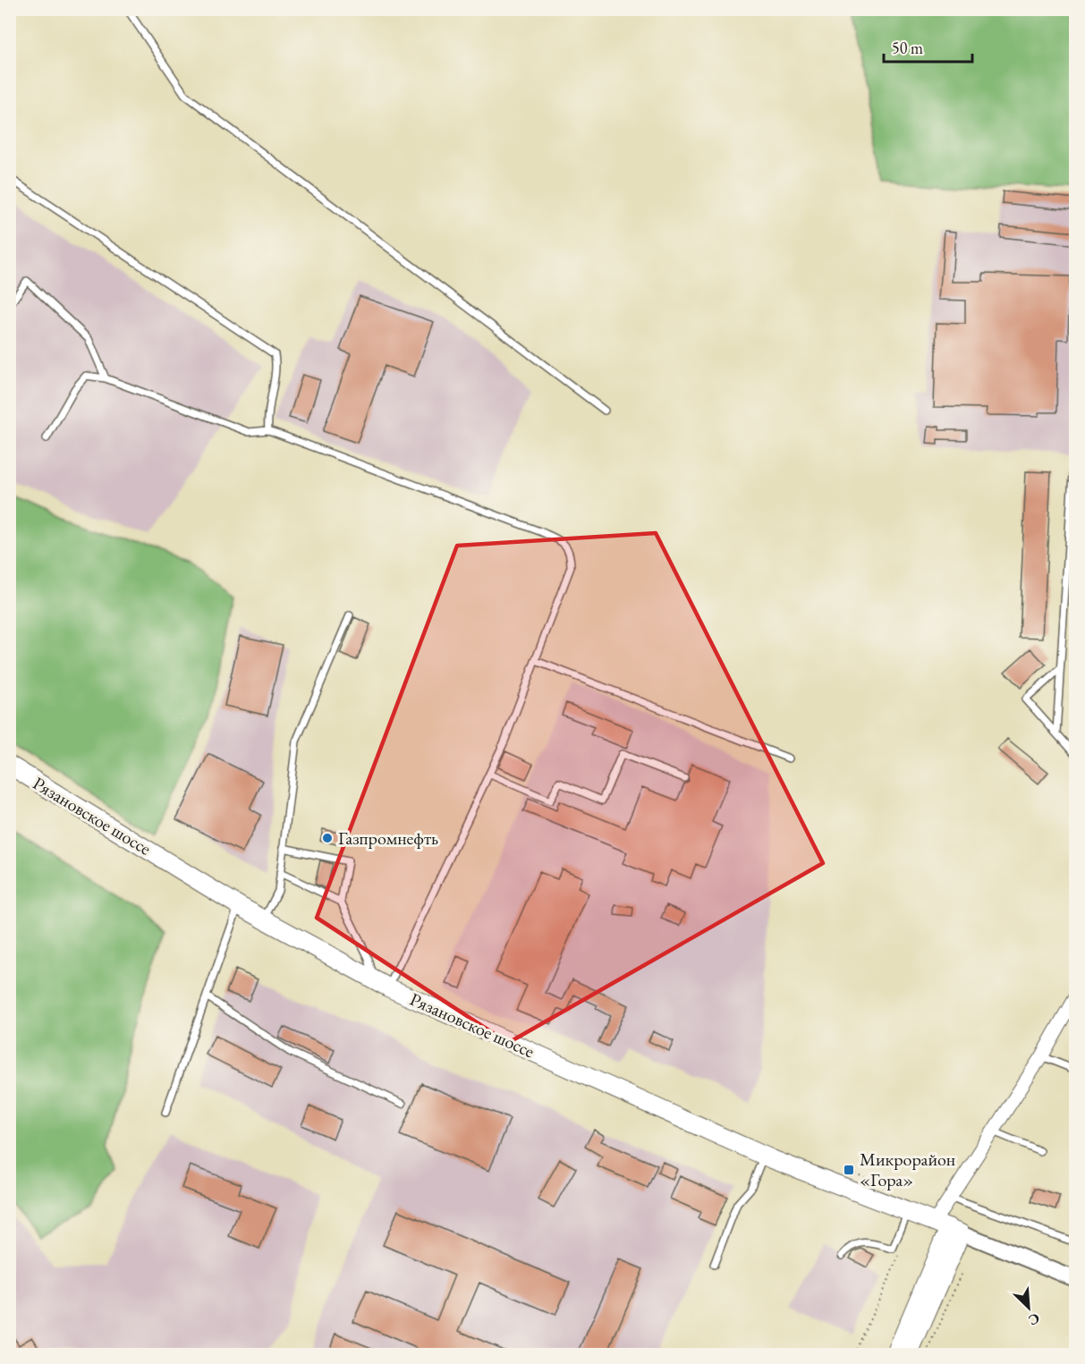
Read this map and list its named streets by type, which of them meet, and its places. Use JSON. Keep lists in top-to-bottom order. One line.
{"streets":{"main road":["Рязановское шоссе"]},"places":{"other":["Газпромнефть"],"transit":["Микрорайон «Гора»"]},"scale_bar":"50 m","north":"bottom right"}
